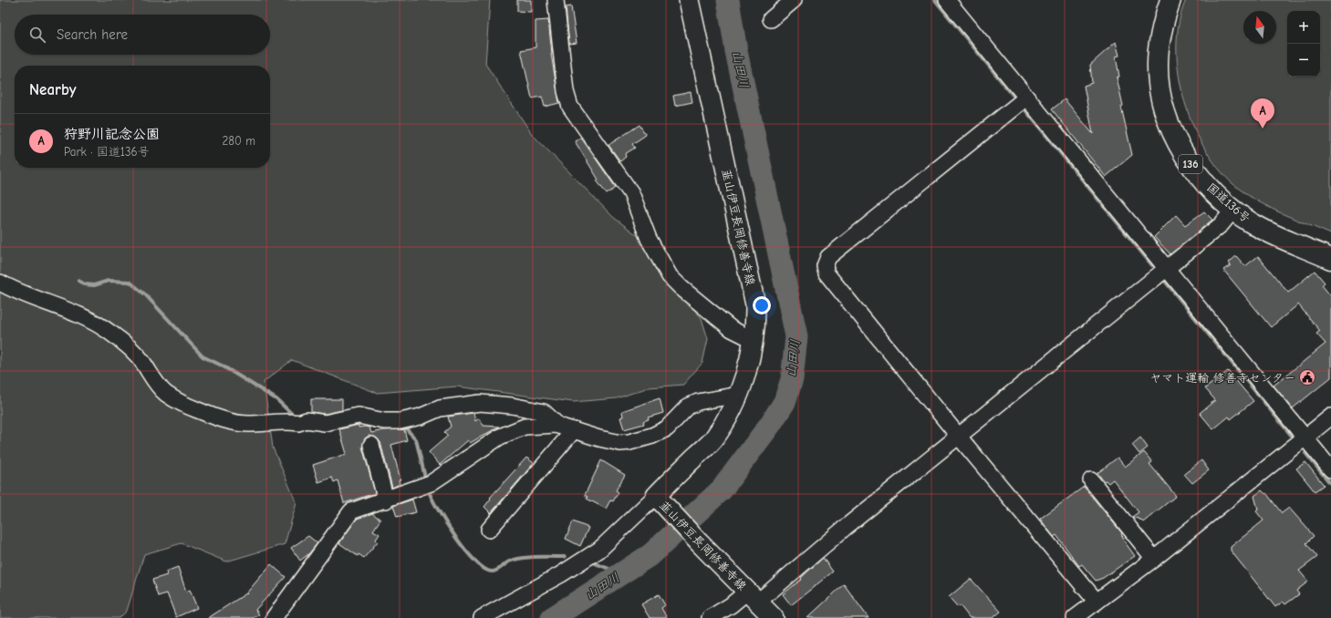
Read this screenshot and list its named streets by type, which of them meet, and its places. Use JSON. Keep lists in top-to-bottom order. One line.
{"streets":{"highway":["136","国道136号"],"main road":["韮山伊豆長岡修善寺線"]},"water":["山田川"],"places":{"public building":["ヤマト運輸 修善寺センター"]},"north":"top","page":{"map_buttons":["+","−"],"search":"Search here","heading":"Nearby","pins":"A","list":[{"mark":"A","name":"狩野川記念公園","note":"Park · 国道136号","value":"280 m"}]}}
